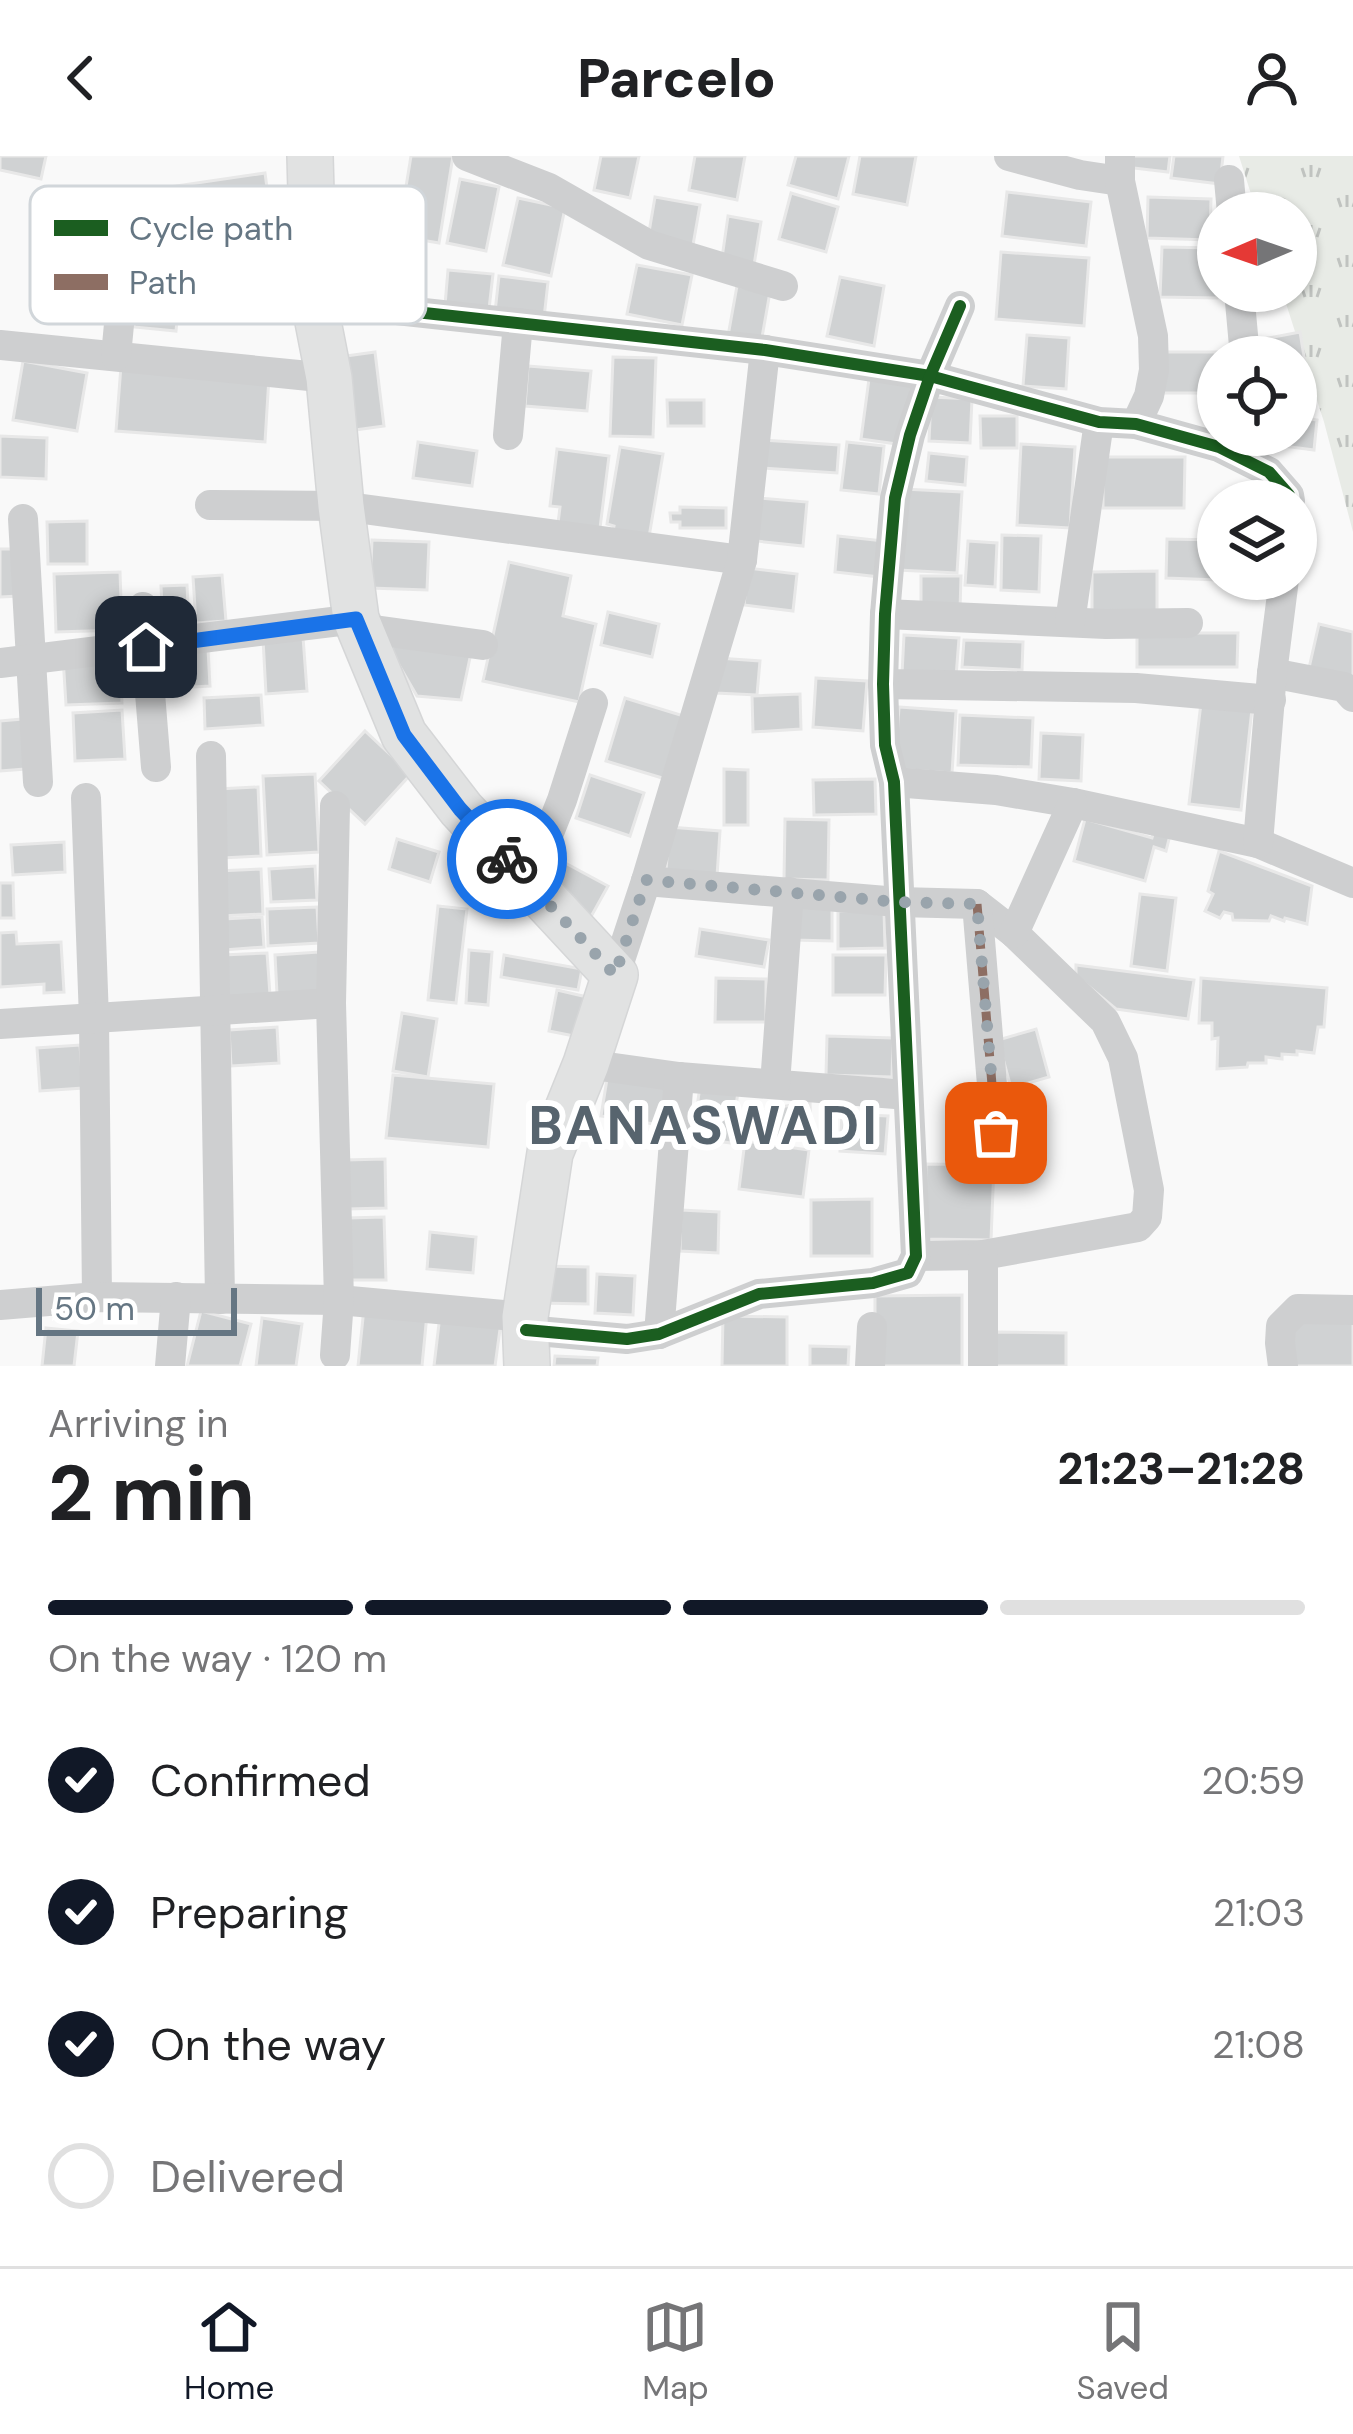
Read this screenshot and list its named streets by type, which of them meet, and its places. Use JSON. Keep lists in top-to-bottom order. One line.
{"districts":["BANASWADI"],"legend":["Cycle path","Path"],"scale_bar":"50 m","north":"left","page":{"header":"Parcelo","scale":"50 m","heading":["2 min","Arriving in","21:23–21:28"],"bar":"On the way · 120 m","list":[["Confirmed","20:59"],["Preparing","21:03"],["On the way","21:08"],"Delivered"],"tabs":["Home","Map","Saved"]}}
